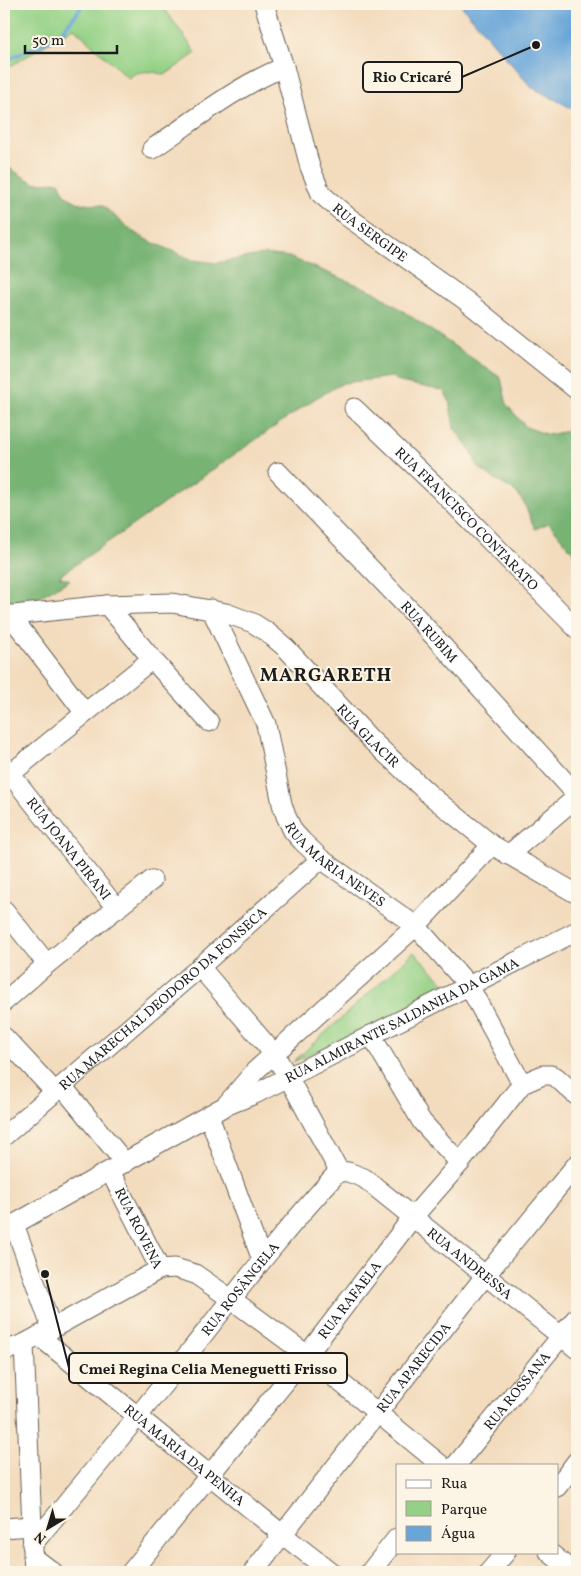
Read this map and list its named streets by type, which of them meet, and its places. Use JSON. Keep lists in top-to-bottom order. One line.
{"streets":{"street":["RUA SERGIPE","RUA FRANCISCO CONTARATO","RUA RUBIM","RUA GLACIR","RUA JOANA PIRANI","RUA MARIA NEVES","RUA MARECHAL DEODORO DA FONSECA","RUA ALMIRANTE SALDANHA DA GAMA","RUA ROVENA","RUA ANDRESSA","RUA ROSÂNGELA","RUA RAFAELA","RUA APARECIDA","RUA ROSSANA","RUA MARIA DA PENHA"]},"crossings":[["RUA RUBIM","RUA ALMIRANTE SALDANHA DA GAMA"],["RUA GLACIR","RUA MARIA NEVES"],["RUA GLACIR","RUA ALMIRANTE SALDANHA DA GAMA"],["RUA MARIA NEVES","RUA MARECHAL DEODORO DA FONSECA"],["RUA MARIA NEVES","RUA ALMIRANTE SALDANHA DA GAMA"],["RUA MARIA NEVES","RUA RAFAELA"],["RUA MARECHAL DEODORO DA FONSECA","RUA ROVENA"],["RUA ALMIRANTE SALDANHA DA GAMA","RUA ROVENA"],["RUA ROVENA","RUA ROSÂNGELA"],["RUA ROVENA","RUA RAFAELA"],["RUA ROVENA","RUA APARECIDA"],["RUA ANDRESSA","RUA ROSÂNGELA"],["RUA ANDRESSA","RUA RAFAELA"],["RUA ANDRESSA","RUA APARECIDA"],["RUA ANDRESSA","RUA ROSSANA"],["RUA ROSÂNGELA","RUA MARIA DA PENHA"],["RUA RAFAELA","RUA MARIA DA PENHA"],["RUA APARECIDA","RUA MARIA DA PENHA"]],"districts":["MARGARETH"],"places":["Rio Cricaré","Cmei Regina Celia Meneguetti Frisso"],"legend":["Rua","Parque","Água"],"scale_bar":"50 m","north":"bottom left"}
